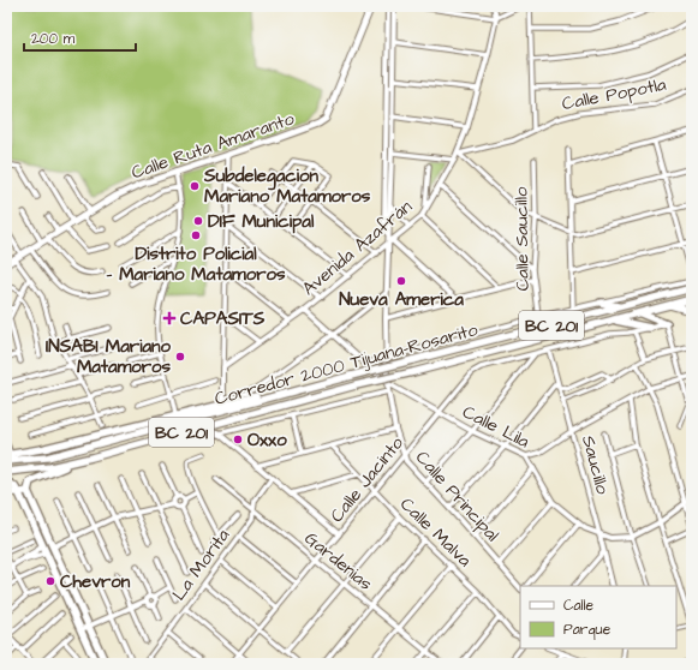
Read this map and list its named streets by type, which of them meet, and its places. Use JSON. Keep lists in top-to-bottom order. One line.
{"streets":{"main road":["Calle Ruta Amaranto","BC 201","Corredor 2000 Tijuana-Rosarito"],"street":["Calle Popotla","Calle Saucillo","Avenida Azafrán","Calle Lila","Saucillo","Calle Jacinto","Calle Principal","Calle Malva","Gardenias","La Morita"]},"crossings":[["Calle Popotla","Avenida Azafrán"],["Avenida Azafrán","Calle Lila"],["Avenida Azafrán","Calle Principal"],["Calle Lila","Saucillo"],["Calle Lila","Calle Jacinto"],["Calle Lila","Calle Principal"],["Saucillo","Calle Jacinto"],["Calle Jacinto","Calle Principal"],["Calle Jacinto","Calle Malva"],["Calle Jacinto","Gardenias"],["Gardenias","La Morita"]],"places":{"other":["Subdelegacion Mariano Matamoros","DIF Municipal","Distrito Policial - Mariano Matamoros","Nueva America","INSABI Mariano Matamoros","Oxxo","Chevron"],"health":["CAPASITS"]},"legend":["Calle","Parque"],"scale_bar":"200 m"}
